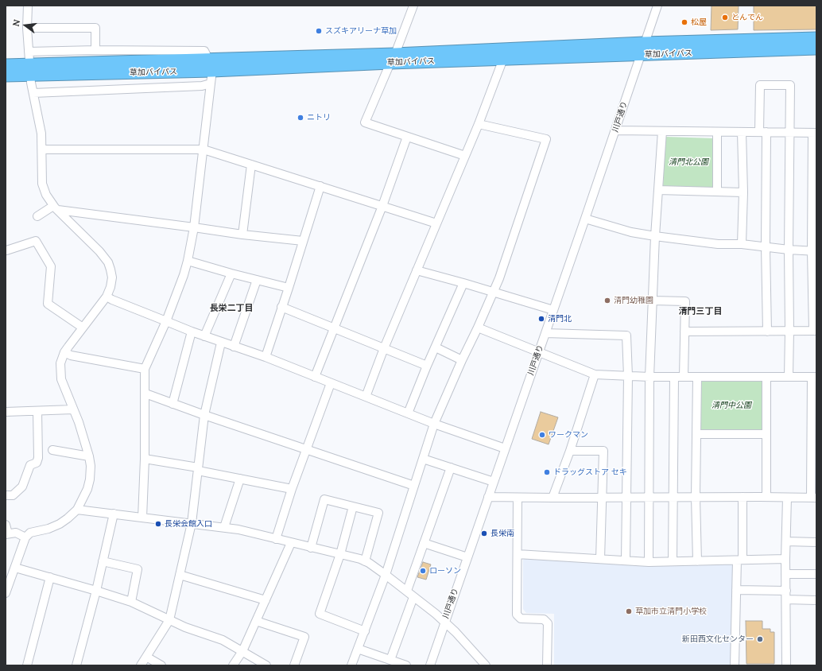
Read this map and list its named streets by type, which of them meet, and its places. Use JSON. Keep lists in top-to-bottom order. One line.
{"streets":{"highway":["草加バイパス"],"street":["川戸通り"]},"crossings":[["草加バイパス","川戸通り"]],"districts":["長栄二丁目","清門三丁目"],"parks":["清門北公園","清門中公園"],"places":["とんでん","松屋","スズキアリーナ草加","ニトリ","清門幼稚園","清門北","ワークマン","ドラッグストア セキ","長栄会館入口","長栄南","ローソン","草加市立清門小学校","新田西文化センター"],"north":"left"}
